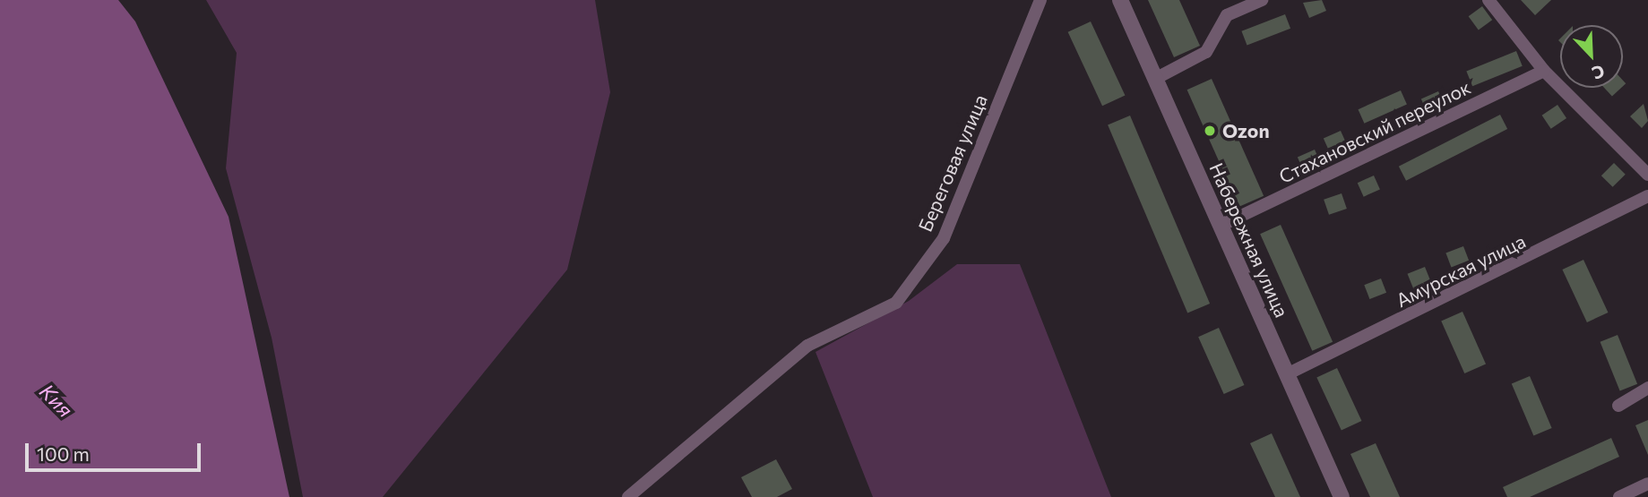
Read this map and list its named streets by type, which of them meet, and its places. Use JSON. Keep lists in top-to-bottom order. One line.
{"streets":{"street":["Стахановский переулок","Береговая улица","Набережная улица","Амурская улица"]},"crossings":[["Стахановский переулок","Набережная улица"],["Набережная улица","Амурская улица"]],"water":["Кия"],"places":["Ozon"],"scale_bar":"100 m","north":"bottom right"}
